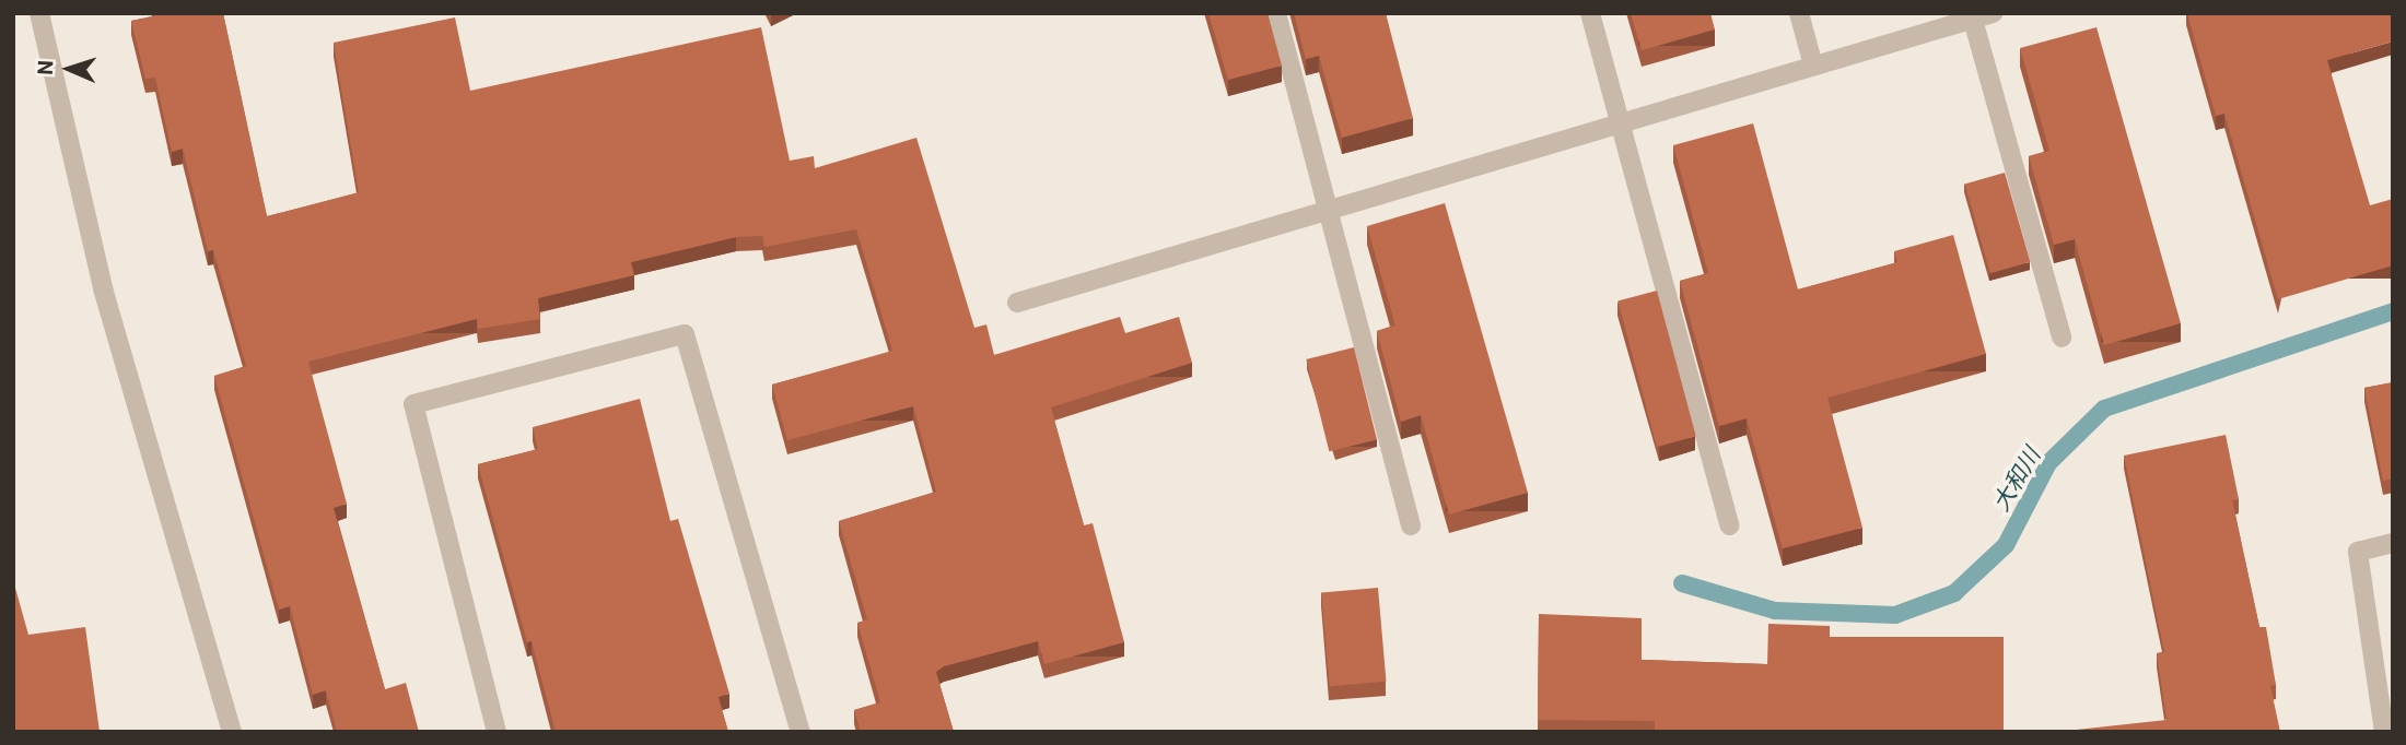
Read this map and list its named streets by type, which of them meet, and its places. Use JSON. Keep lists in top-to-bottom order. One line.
{"water":["大和川"],"north":"left"}
